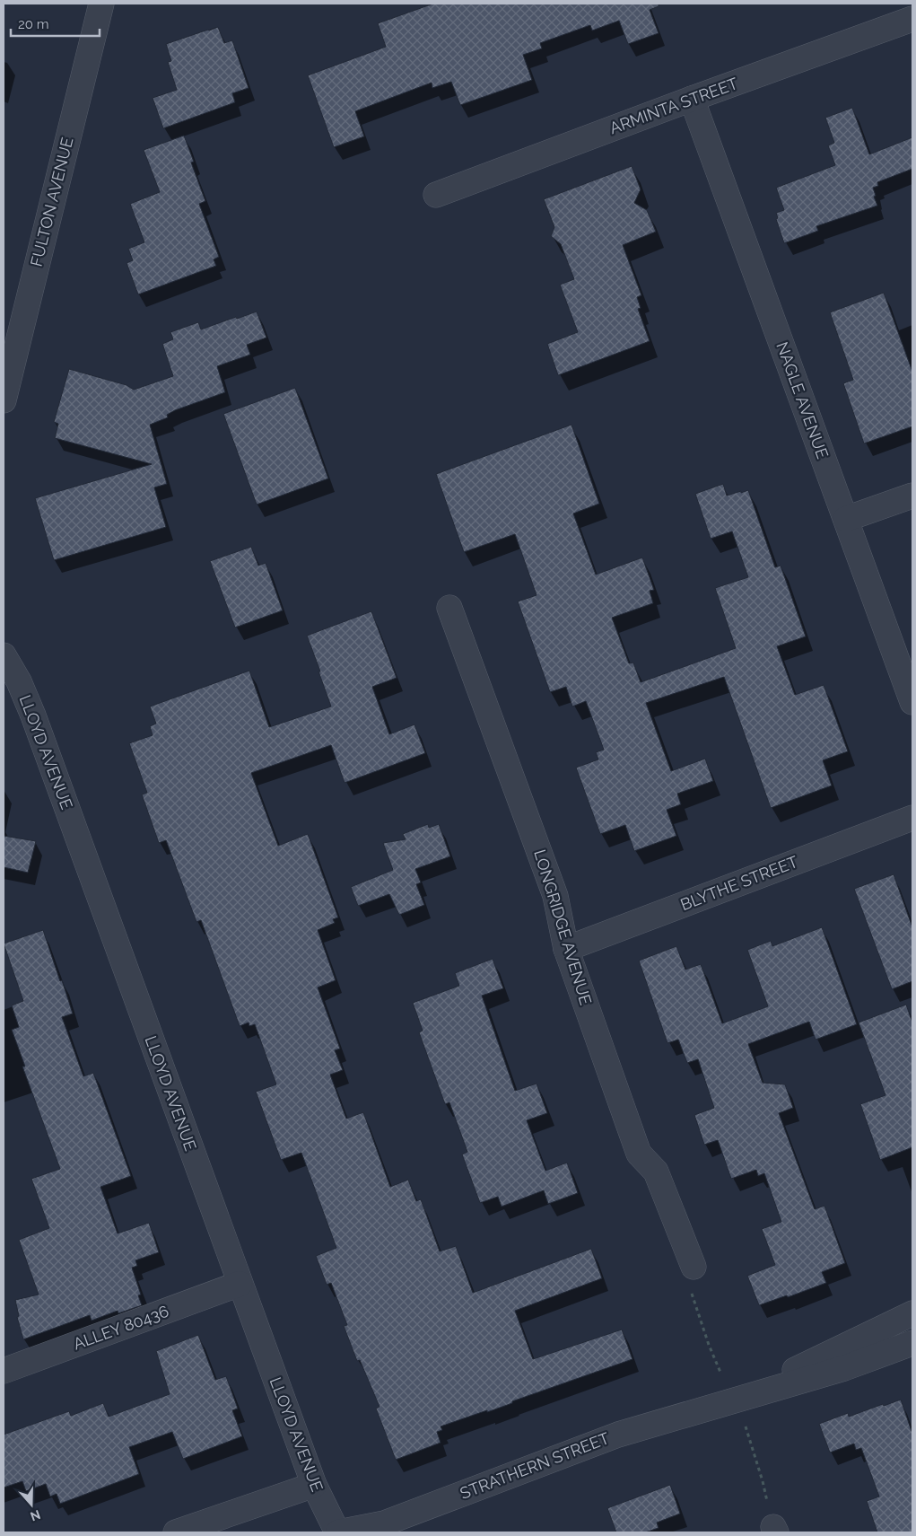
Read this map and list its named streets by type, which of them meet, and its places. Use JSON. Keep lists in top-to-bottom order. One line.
{"streets":{"street":["ARMINTA STREET","FULTON AVENUE","NAGLE AVENUE","LLOYD AVENUE","BLYTHE STREET","LONGRIDGE AVENUE","ALLEY 80436","STRATHERN STREET"]},"crossings":[["ARMINTA STREET","NAGLE AVENUE"],["LLOYD AVENUE","ALLEY 80436"],["LLOYD AVENUE","STRATHERN STREET"],["BLYTHE STREET","LONGRIDGE AVENUE"]],"scale_bar":"20 m","north":"bottom"}
